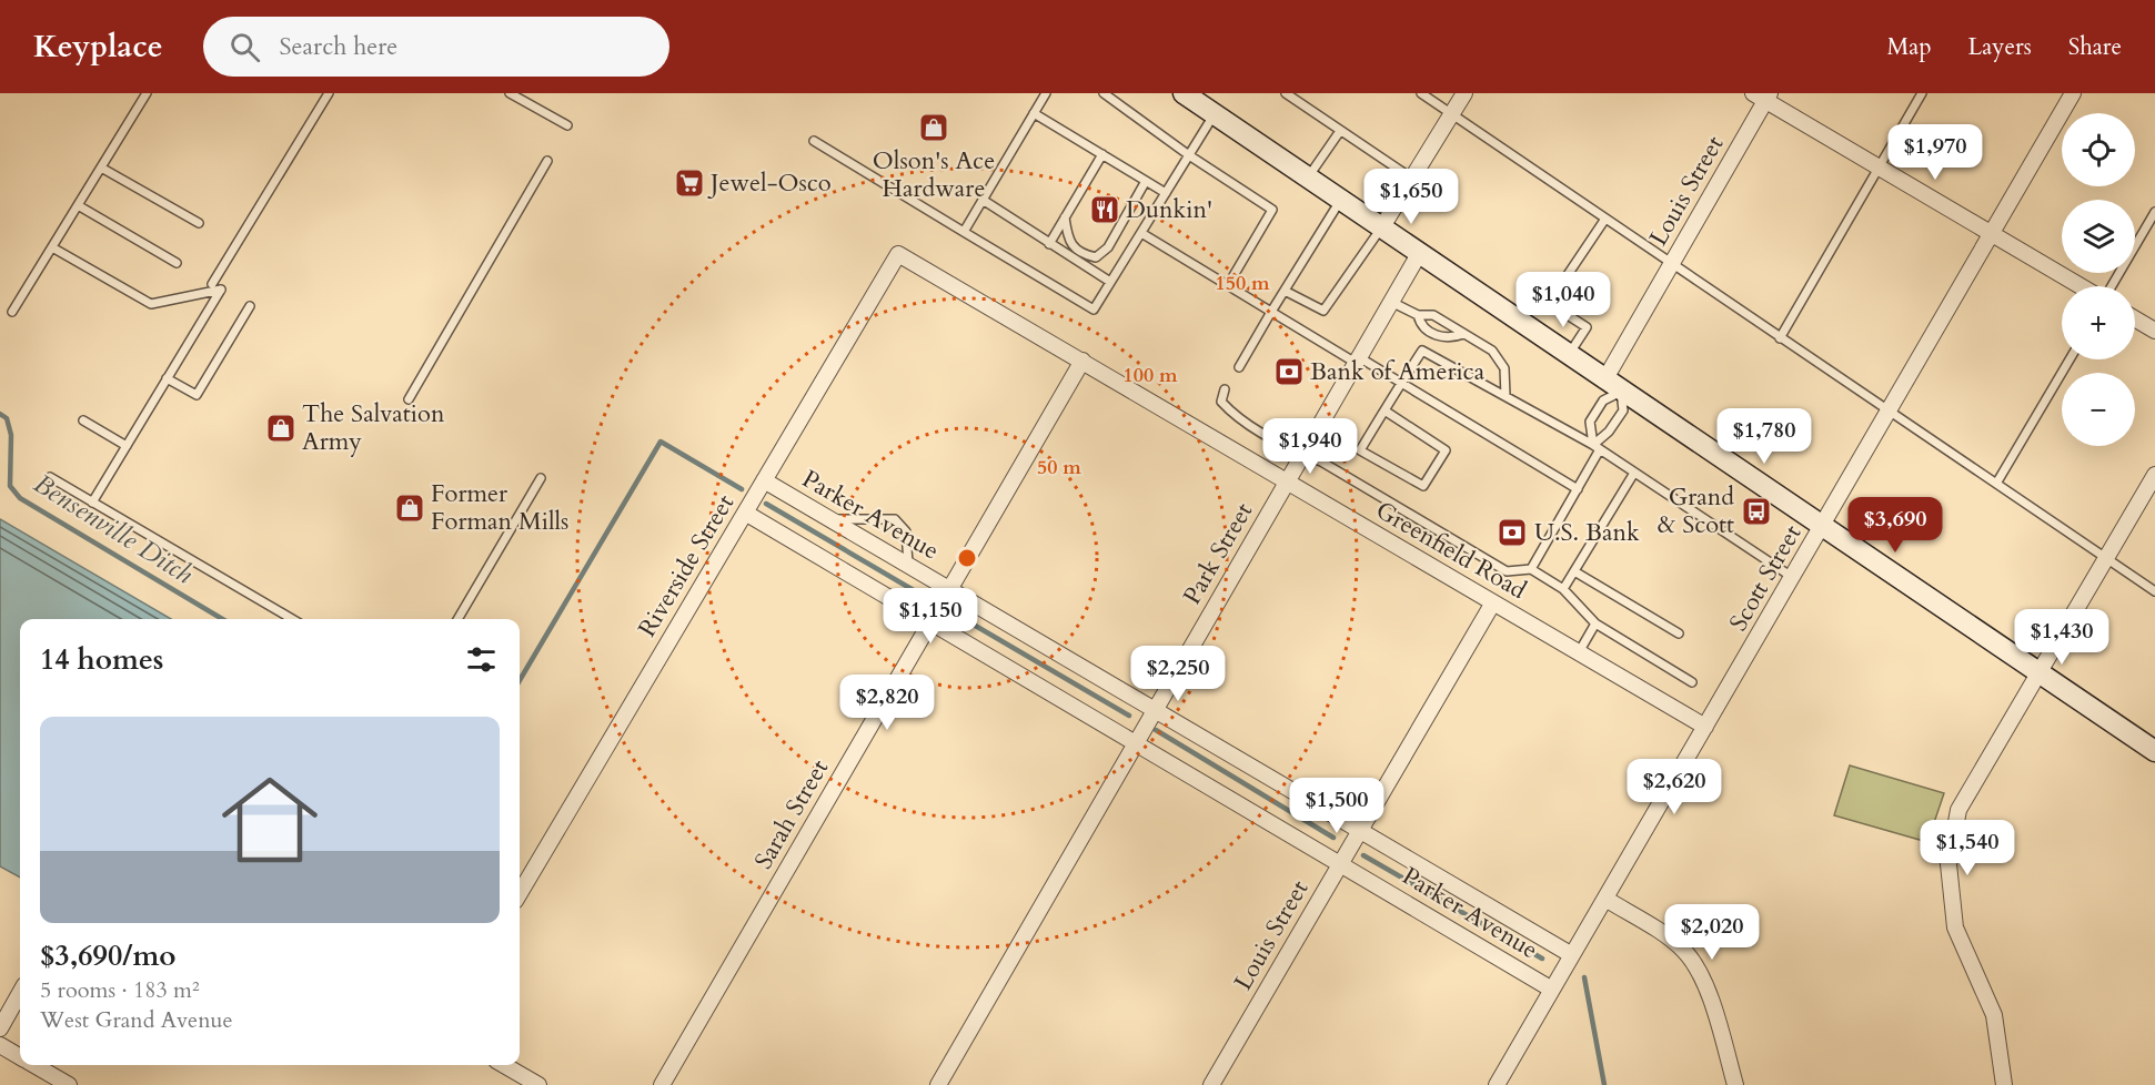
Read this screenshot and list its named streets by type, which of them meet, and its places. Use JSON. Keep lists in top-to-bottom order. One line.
{"streets":{"street":["Louis Street","Parker Avenue","Greenfield Road","Park Street","Riverside Street","Scott Street","Sarah Street"]},"crossings":[["Louis Street","Parker Avenue"],["Louis Street","Greenfield Road"],["Parker Avenue","Park Street"],["Parker Avenue","Riverside Street"],["Parker Avenue","Scott Street"],["Parker Avenue","Sarah Street"],["Greenfield Road","Park Street"],["Greenfield Road","Riverside Street"],["Greenfield Road","Scott Street"],["Greenfield Road","Sarah Street"]],"water":["Bensenville Ditch"],"places":{"shop":["Olson's Ace Hardware","The Salvation Army","Former Forman Mills"],"supermarket":["Jewel-Osco"],"restaurant":["Dunkin'"],"bank":["Bank of America","U.S. Bank"],"bus stop":["Grand & Scott"]},"page":{"header":"Keyplace","search":"Search here","nav":["Map","Layers","Share"],"map_buttons":["+","−"],"price":["$1,970","$1,650","$1,040","$1,780","$1,940","$3,690","$1,150","$1,430","$2,250","$2,820","$2,620","$1,500","$1,540","$2,020"],"heading":"14 homes","list":[{"name":"$3,690/mo","note":"5 rooms · 183 m² · West Grand Avenue"}]},"rings":["150 m","100 m","50 m"]}
